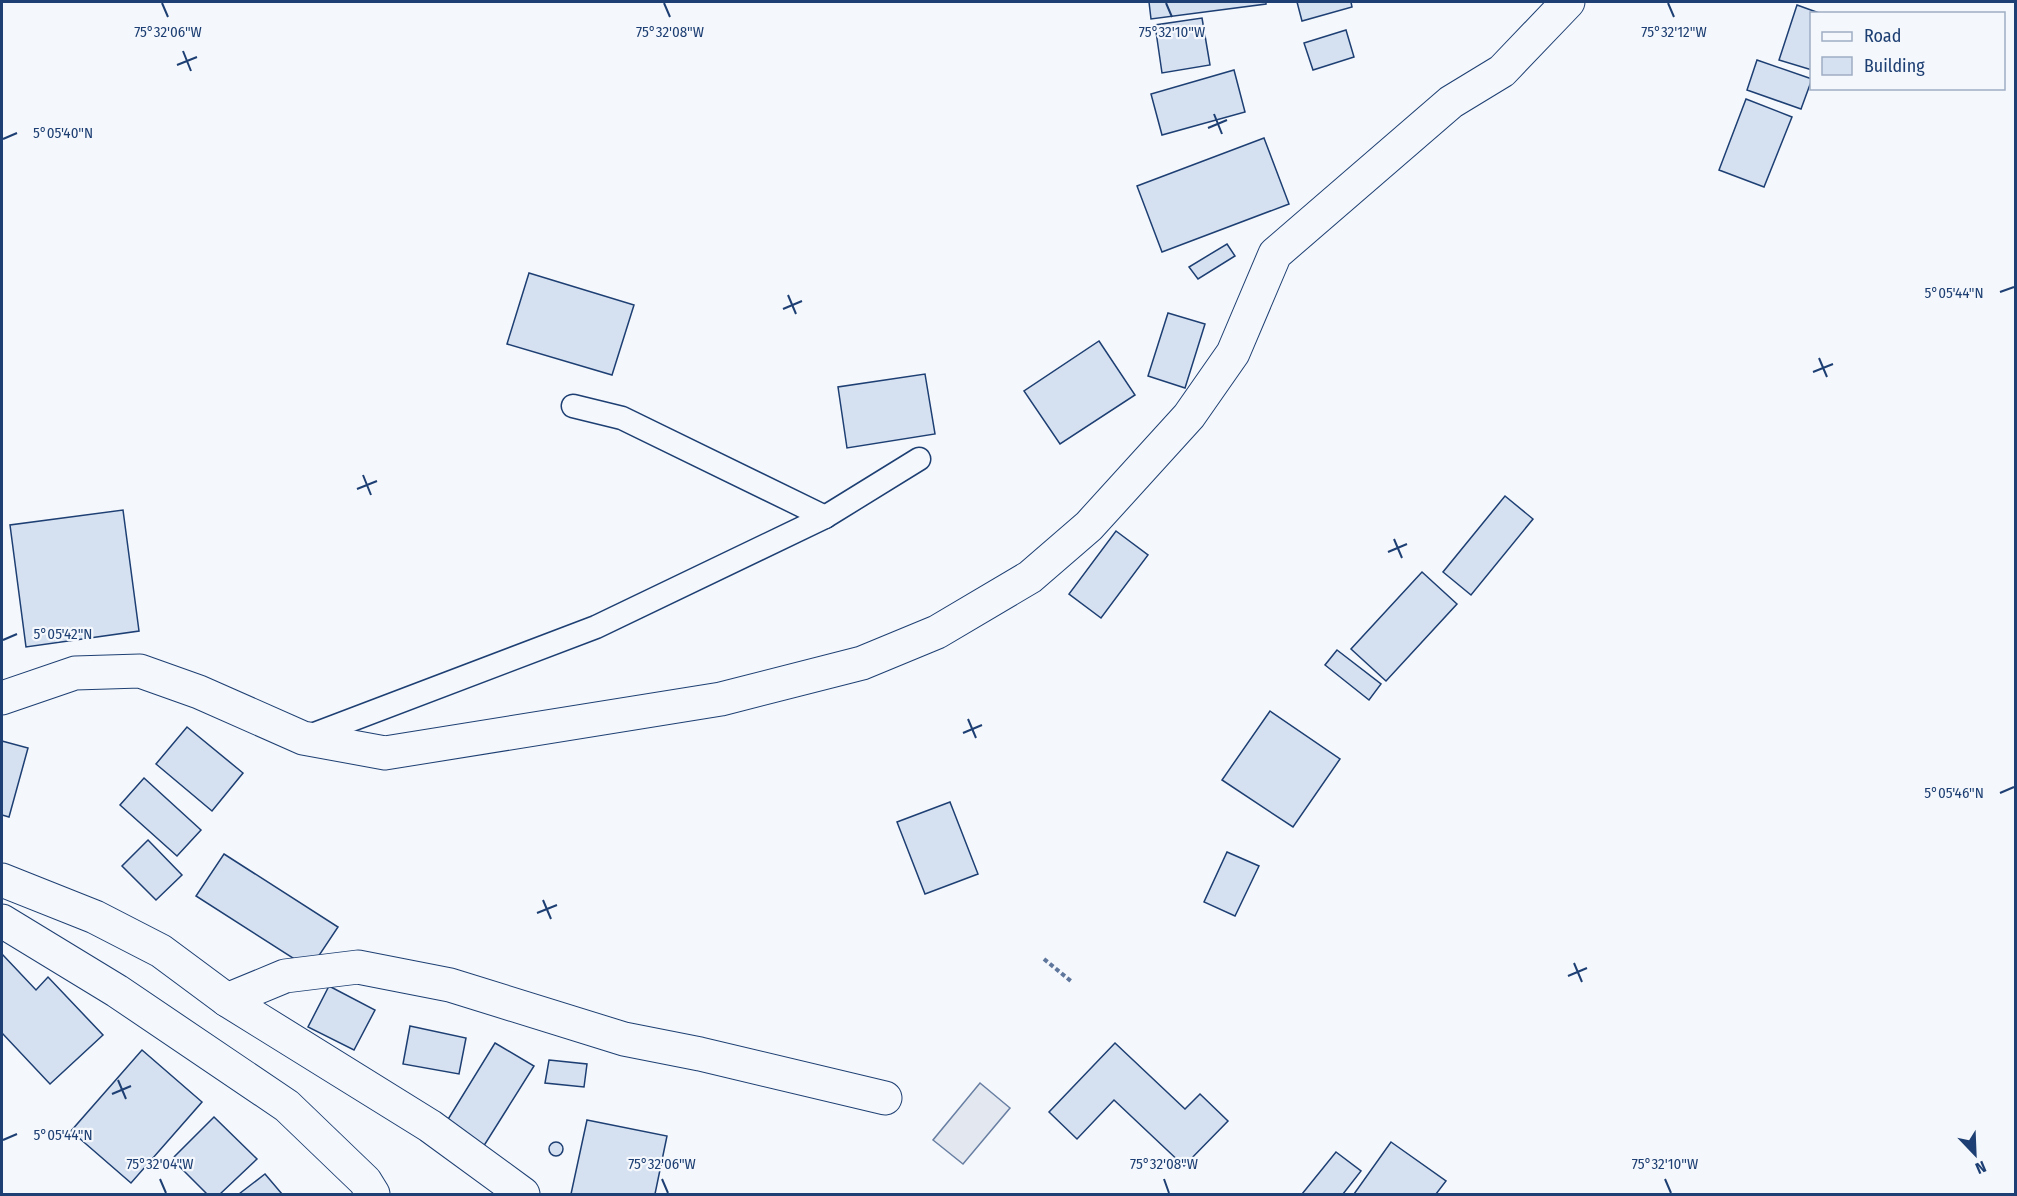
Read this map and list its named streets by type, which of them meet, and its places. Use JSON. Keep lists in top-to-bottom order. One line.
{"legend":["Road","Building"],"north":"bottom right","coordinates":["75°32'06\"W","75°32'08\"W","75°32'10\"W","75°32'12\"W","5°05'40\"N","5°05'44\"N","5°05'42\"N","5°05'46\"N","75°32'04\"W"]}
